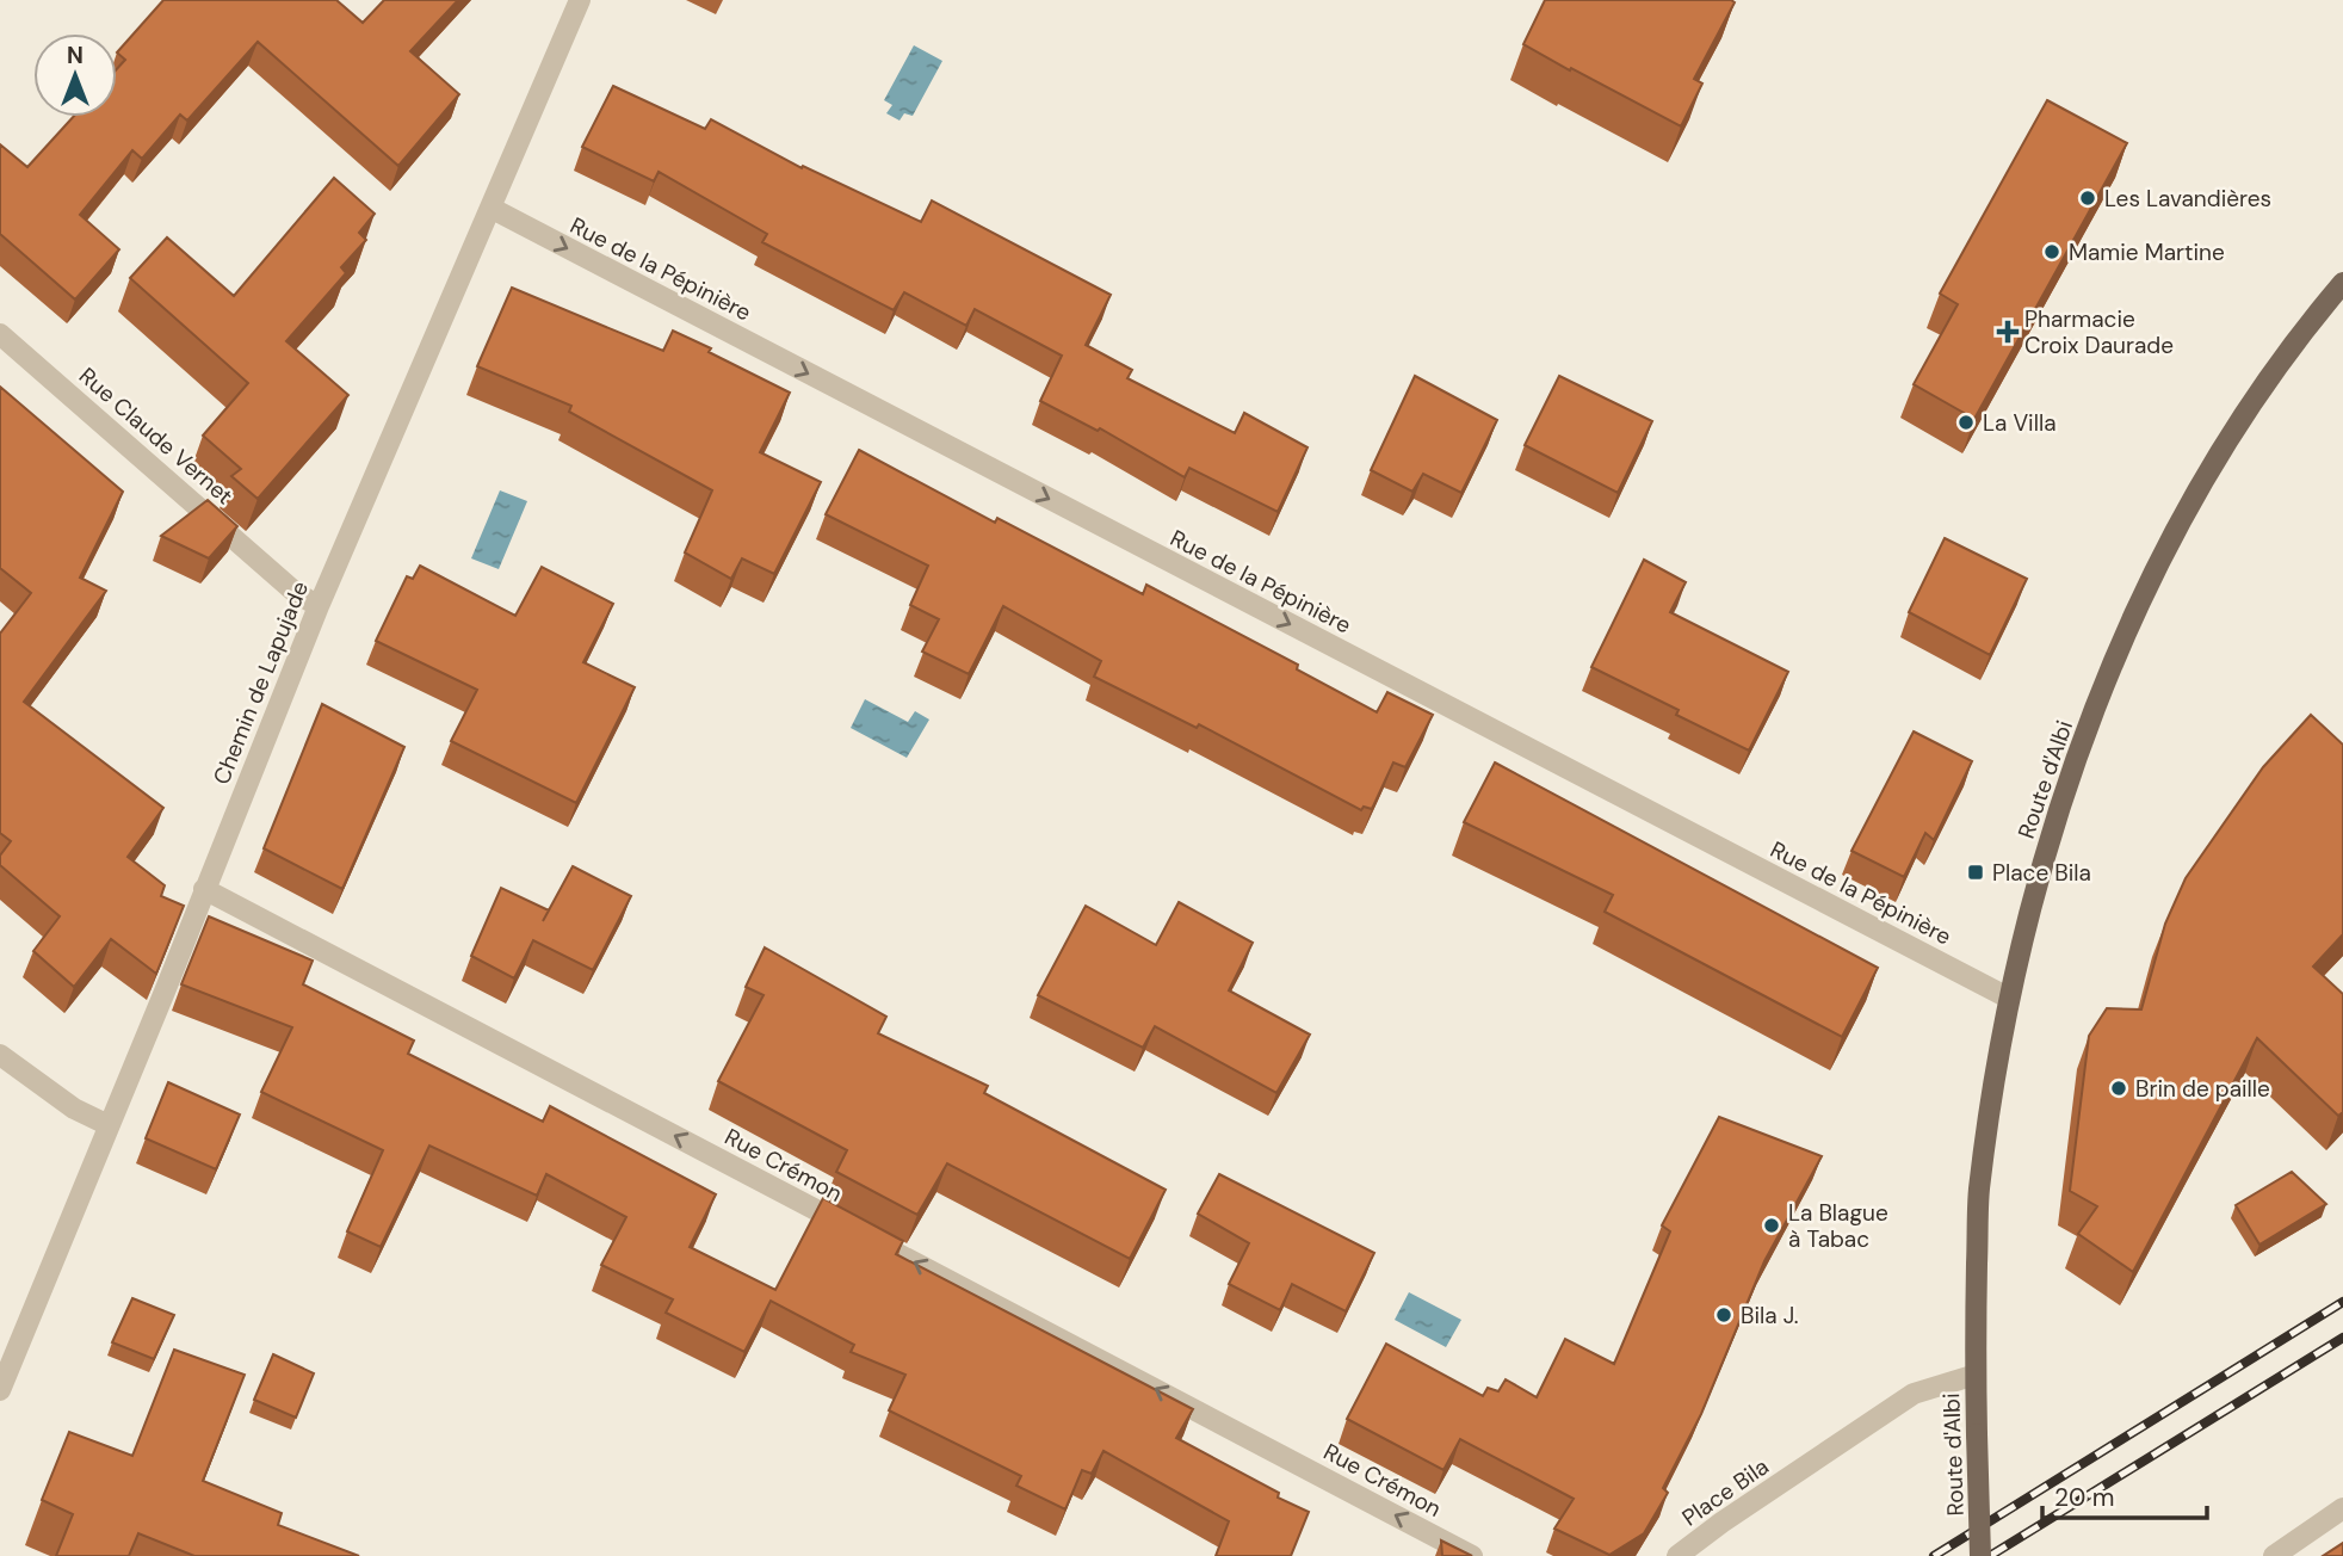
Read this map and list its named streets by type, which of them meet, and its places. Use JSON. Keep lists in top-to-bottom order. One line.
{"streets":{"main road":["Route d'Albi"],"street":["Rue de la Pépinière","Rue Claude Vernet","Chemin de Lapujade","Rue Crémon","Place Bila"]},"crossings":[["Rue de la Pépinière","Chemin de Lapujade"],["Rue de la Pépinière","Route d'Albi"],["Rue Claude Vernet","Chemin de Lapujade"],["Chemin de Lapujade","Rue Crémon"],["Route d'Albi","Place Bila"]],"one_way":["Rue de la Pépinière","Rue Crémon"],"places":{"other":["Les Lavandières","Mamie Martine","La Villa","Brin de paille","La Blague à Tabac","Bila J."],"health":["Pharmacie Croix Daurade"],"transit":["Place Bila"]},"scale_bar":"20 m","north":"top"}
